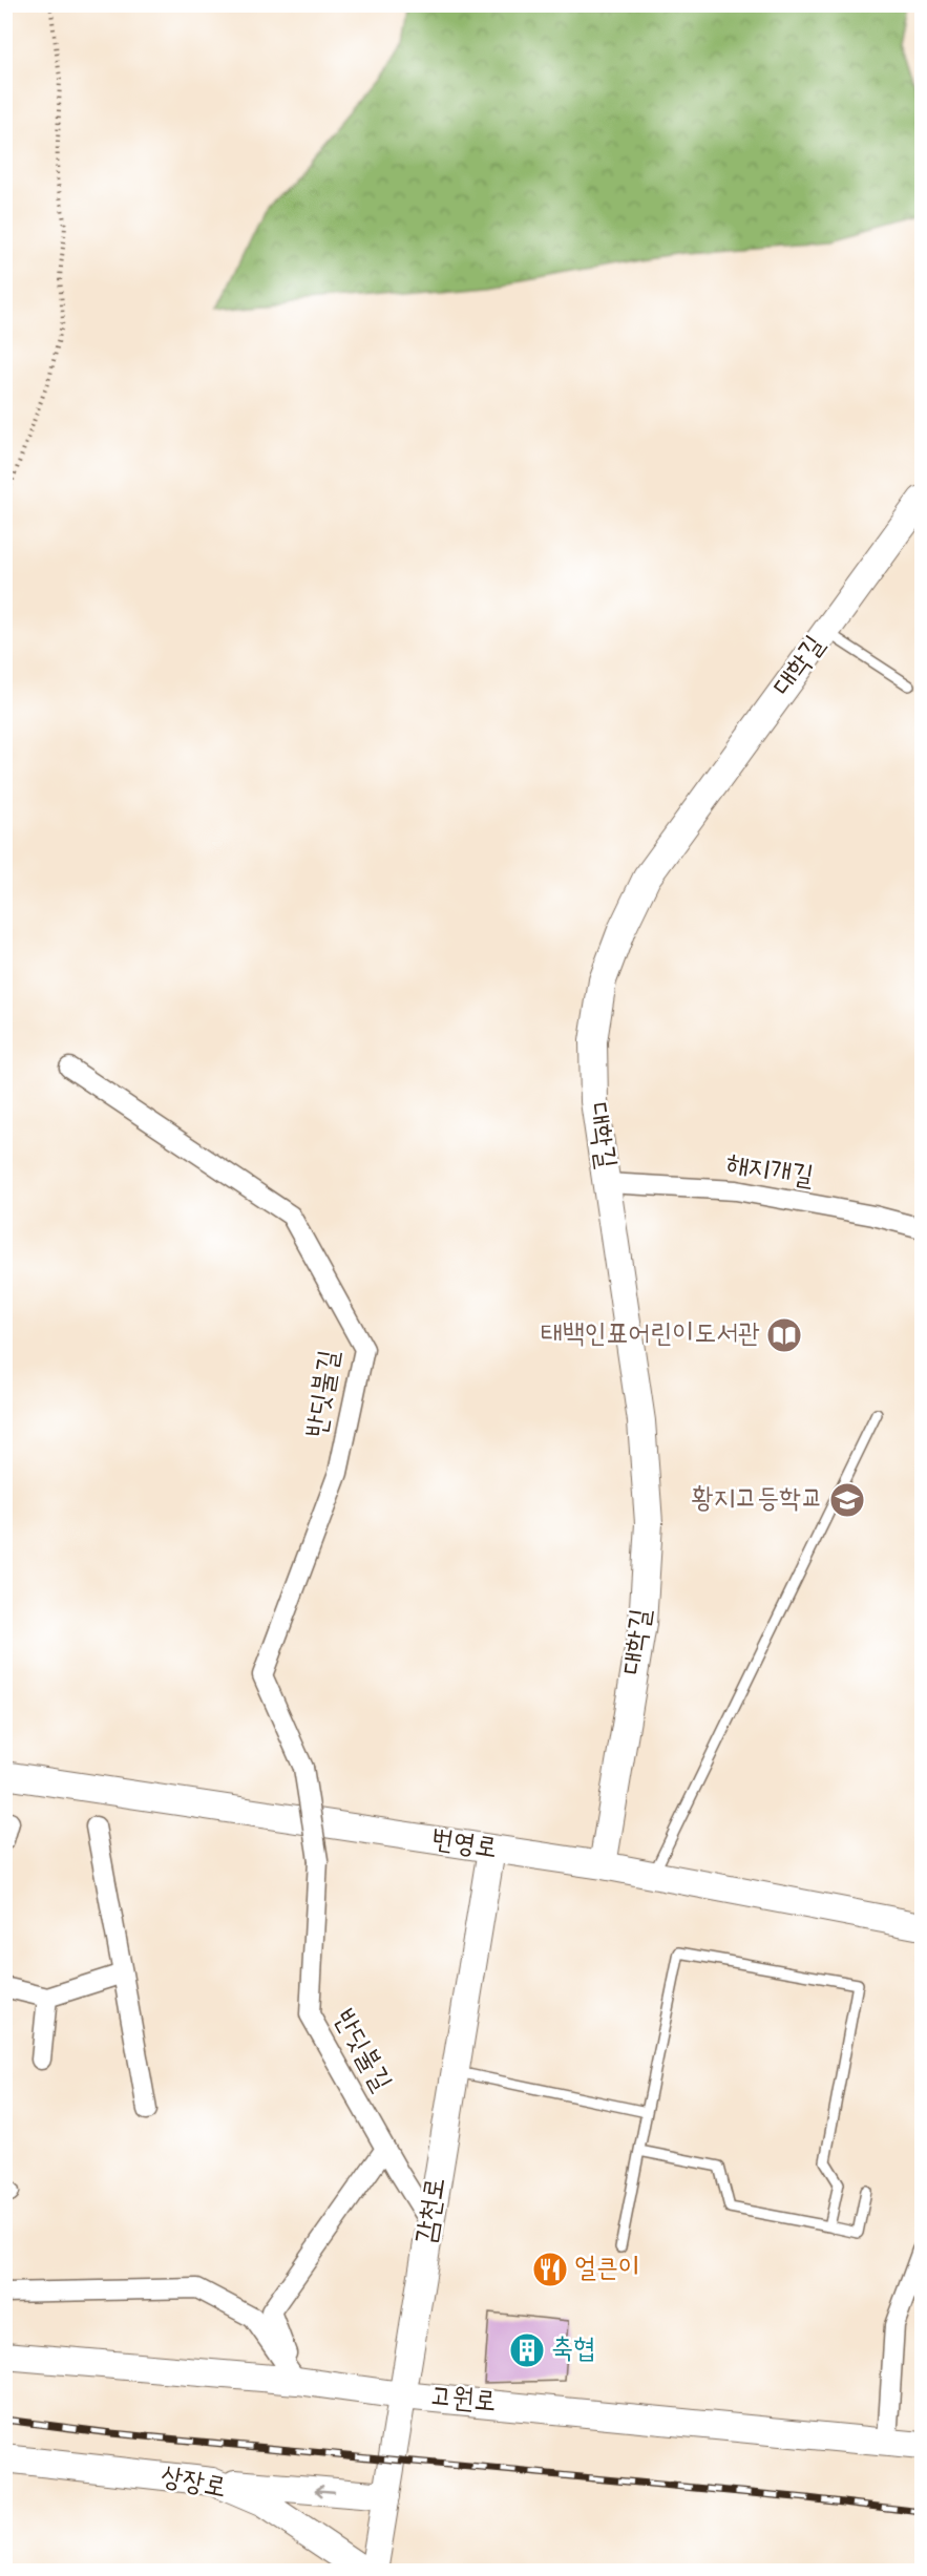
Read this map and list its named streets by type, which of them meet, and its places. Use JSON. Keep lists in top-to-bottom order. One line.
{"streets":{"street":["대학길","해지개길","반딧불길","번영로","감천로","고원로","상장로"]},"crossings":[["대학길","해지개길"],["대학길","번영로"],["반딧불길","감천로"],["번영로","감천로"],["감천로","고원로"]],"places":{"library":["태백인표어린이도서관"],"school or university":["황지고등학교"],"restaurant":["얼큰이"],"building":["축협"]}}
